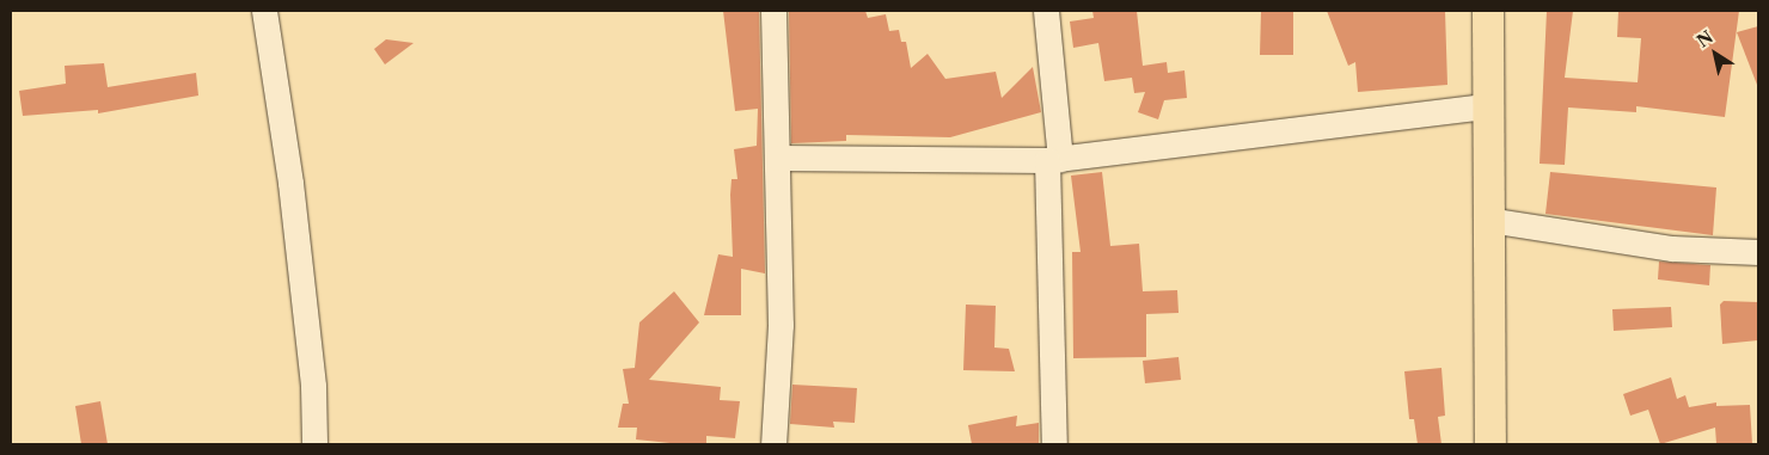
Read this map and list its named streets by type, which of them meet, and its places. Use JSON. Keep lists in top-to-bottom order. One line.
{"north":"top left"}
